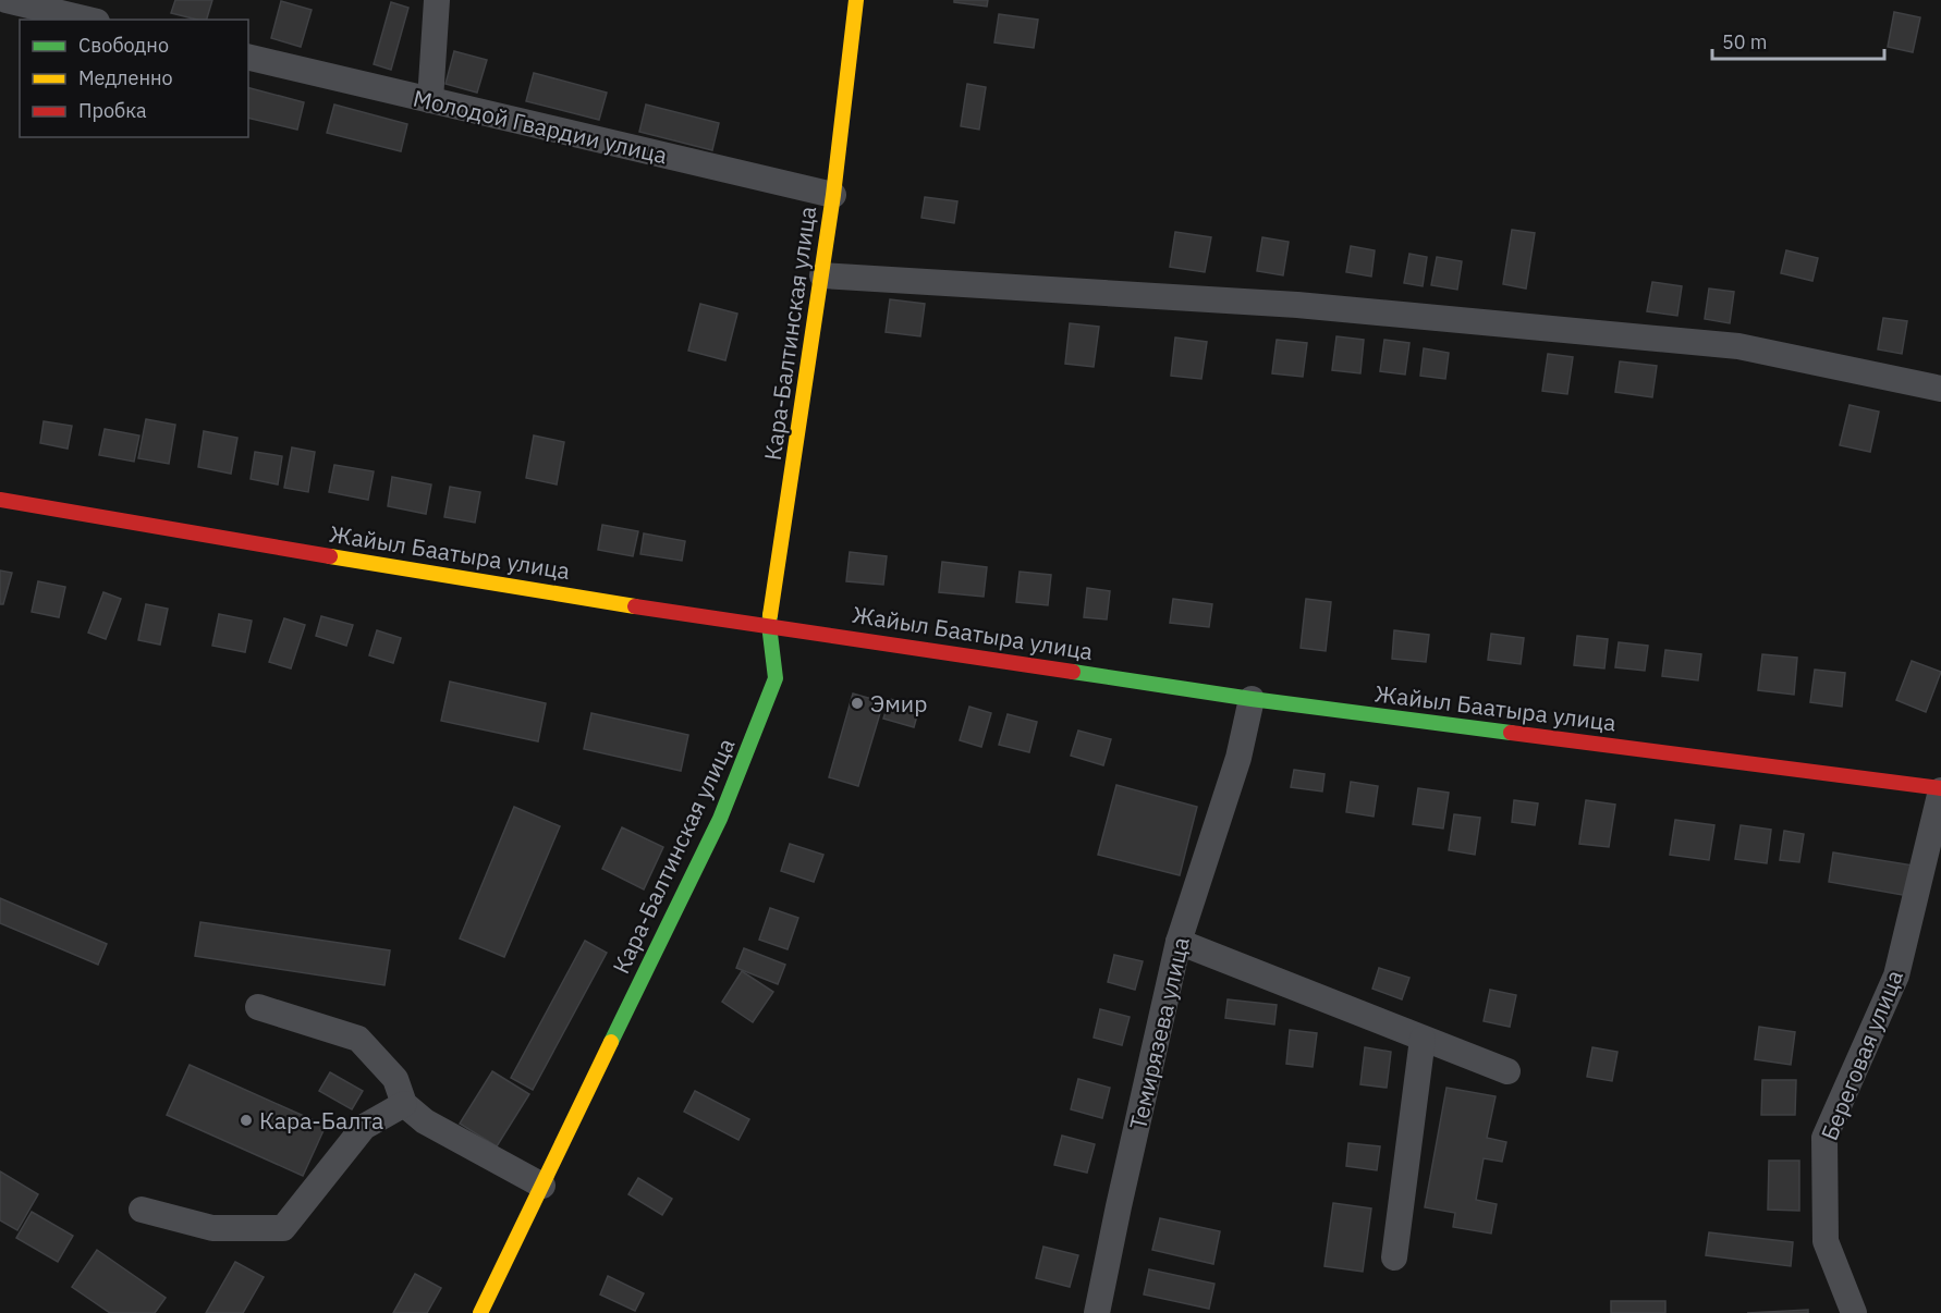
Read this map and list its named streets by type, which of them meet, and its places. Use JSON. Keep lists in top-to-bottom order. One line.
{"streets":{"main road":["Кара-Балтинская улица","Жайыл Баатыра улица"],"street":["Молодой Гвардии улица","Темирязева улица","Береговая улица"]},"crossings":[["Молодой Гвардии улица","Кара-Балтинская улица"],["Кара-Балтинская улица","Жайыл Баатыра улица"],["Жайыл Баатыра улица","Темирязева улица"],["Жайыл Баатыра улица","Береговая улица"]],"places":["Эмир","Кара-Балта"],"legend":["Свободно","Медленно","Пробка"],"scale_bar":"50 m"}
